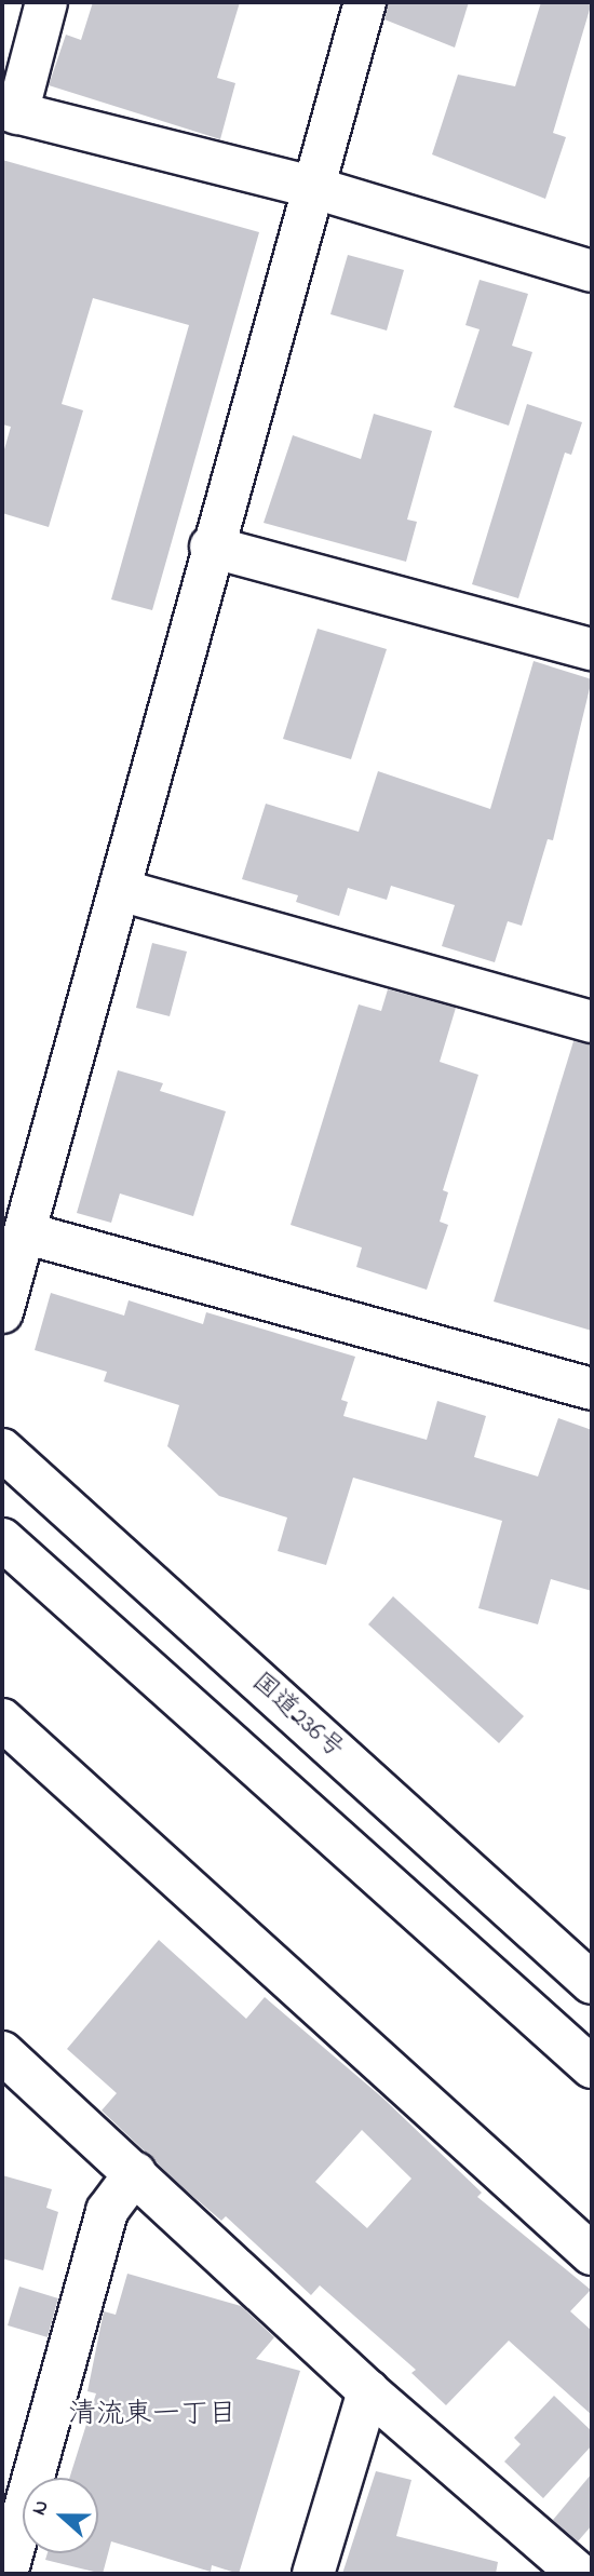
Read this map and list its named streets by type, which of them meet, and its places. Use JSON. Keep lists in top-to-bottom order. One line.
{"streets":{"main road":["国道236号"]},"districts":["清流東一丁目"],"north":"left"}
